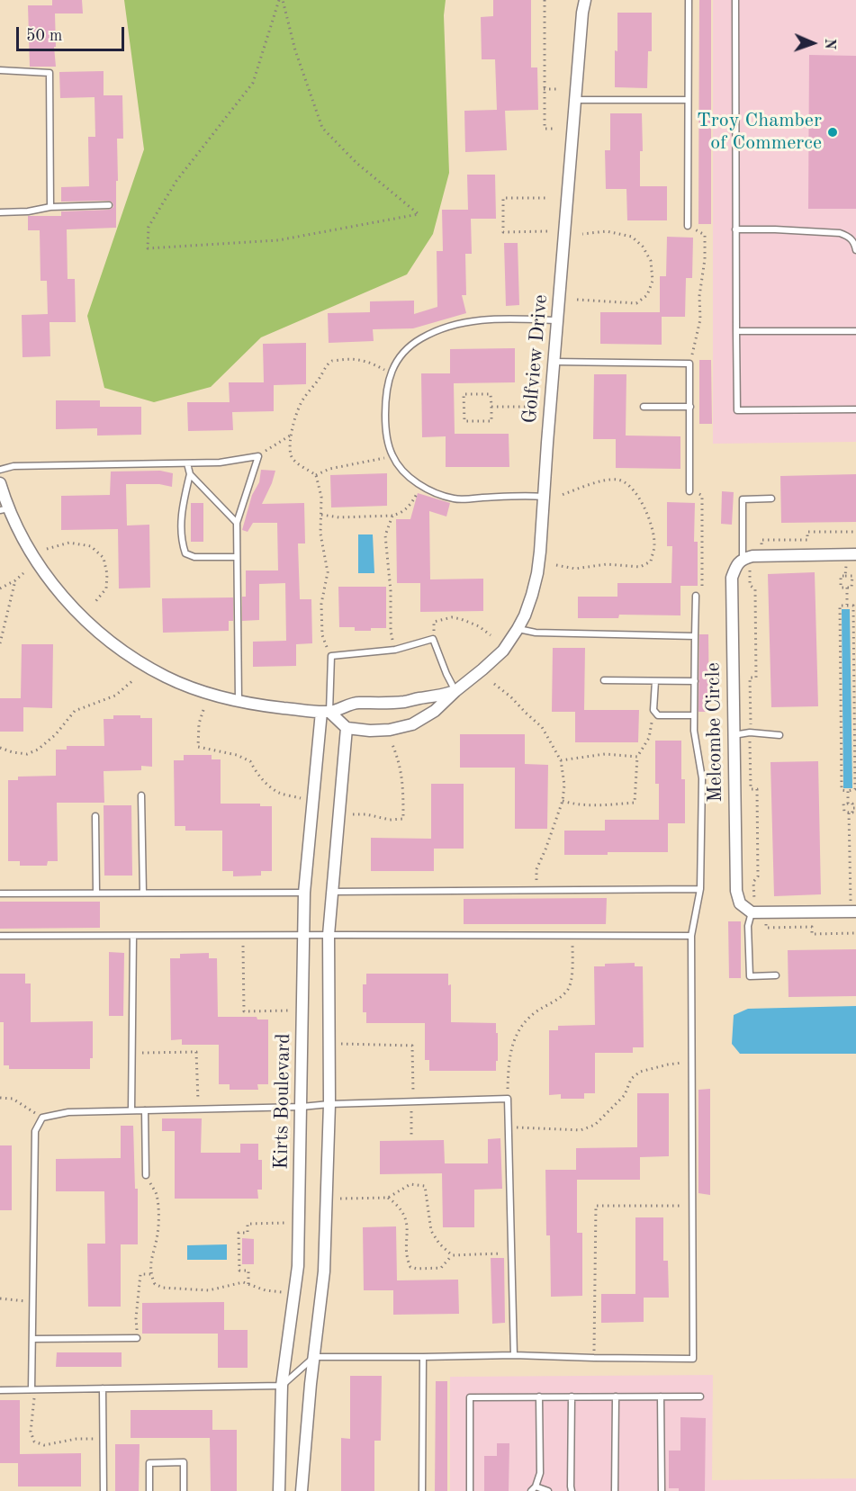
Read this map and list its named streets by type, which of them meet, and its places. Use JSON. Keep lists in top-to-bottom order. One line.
{"streets":{"street":["Golfview Drive","Melcombe Circle","Kirts Boulevard"]},"crossings":[["Golfview Drive","Kirts Boulevard"]],"places":["Troy Chamber of Commerce"],"scale_bar":"50 m","north":"right"}
